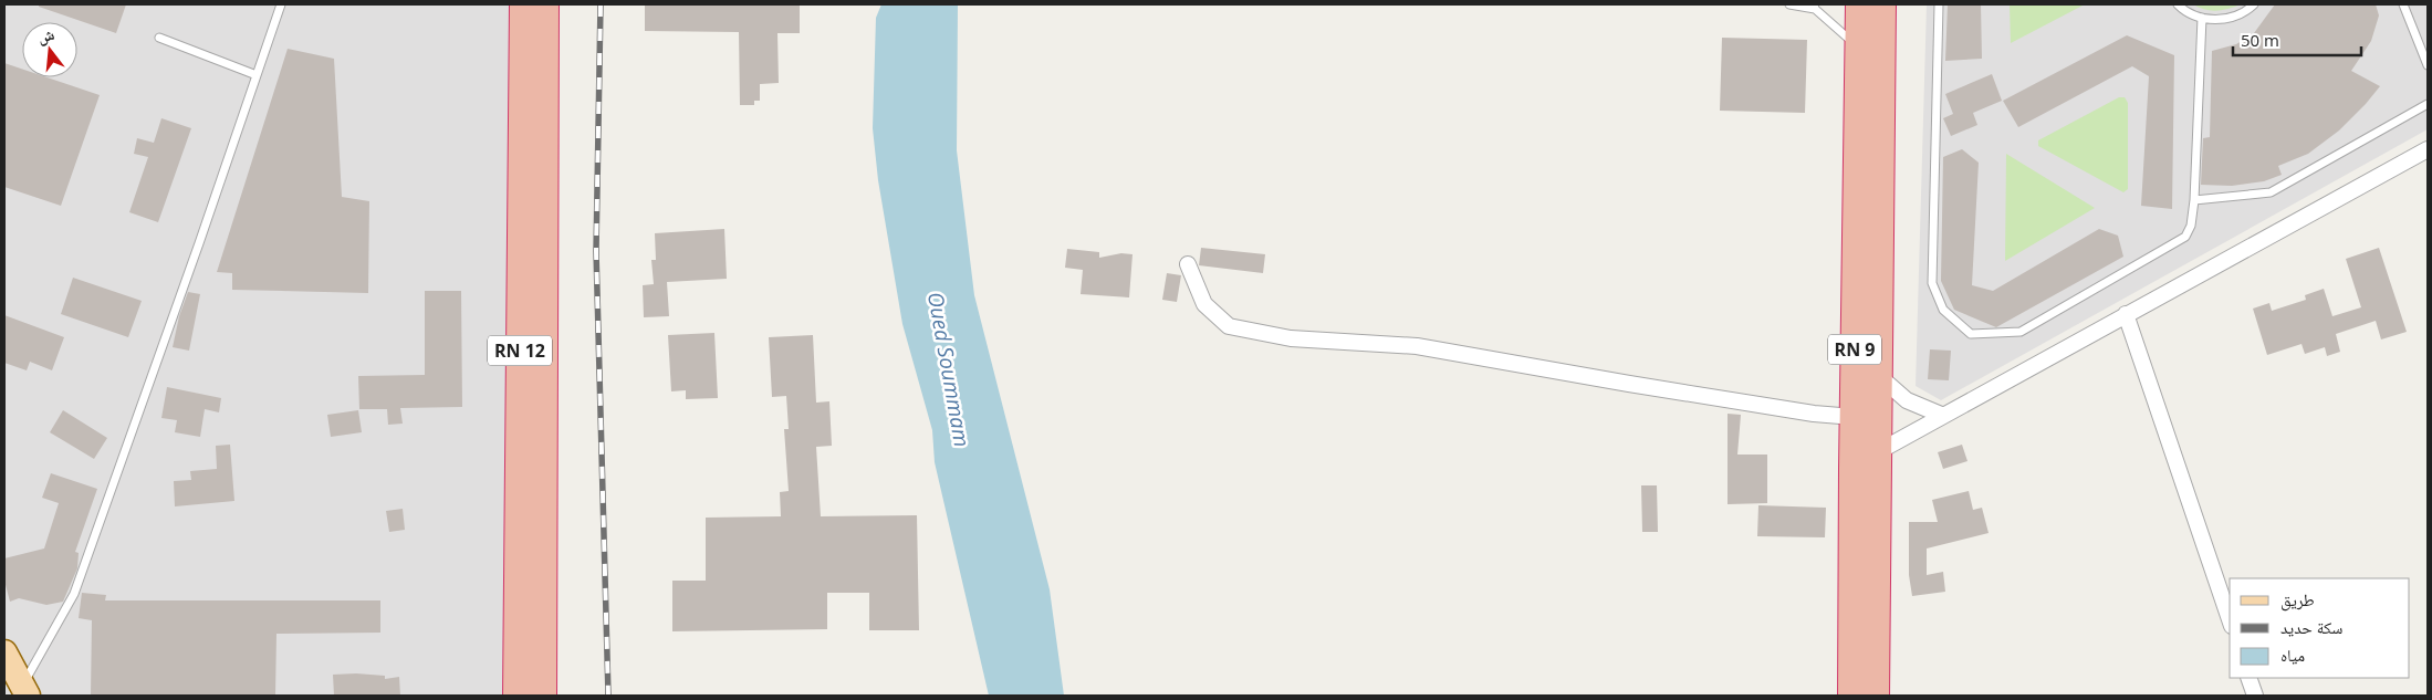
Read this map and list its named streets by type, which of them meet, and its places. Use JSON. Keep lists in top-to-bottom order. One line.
{"streets":{"highway":["RN 9","RN 12"]},"water":["Oued Soummam"],"legend":["طريق","سكة حديد","مياه"],"scale_bar":"50 m","north":"top"}
